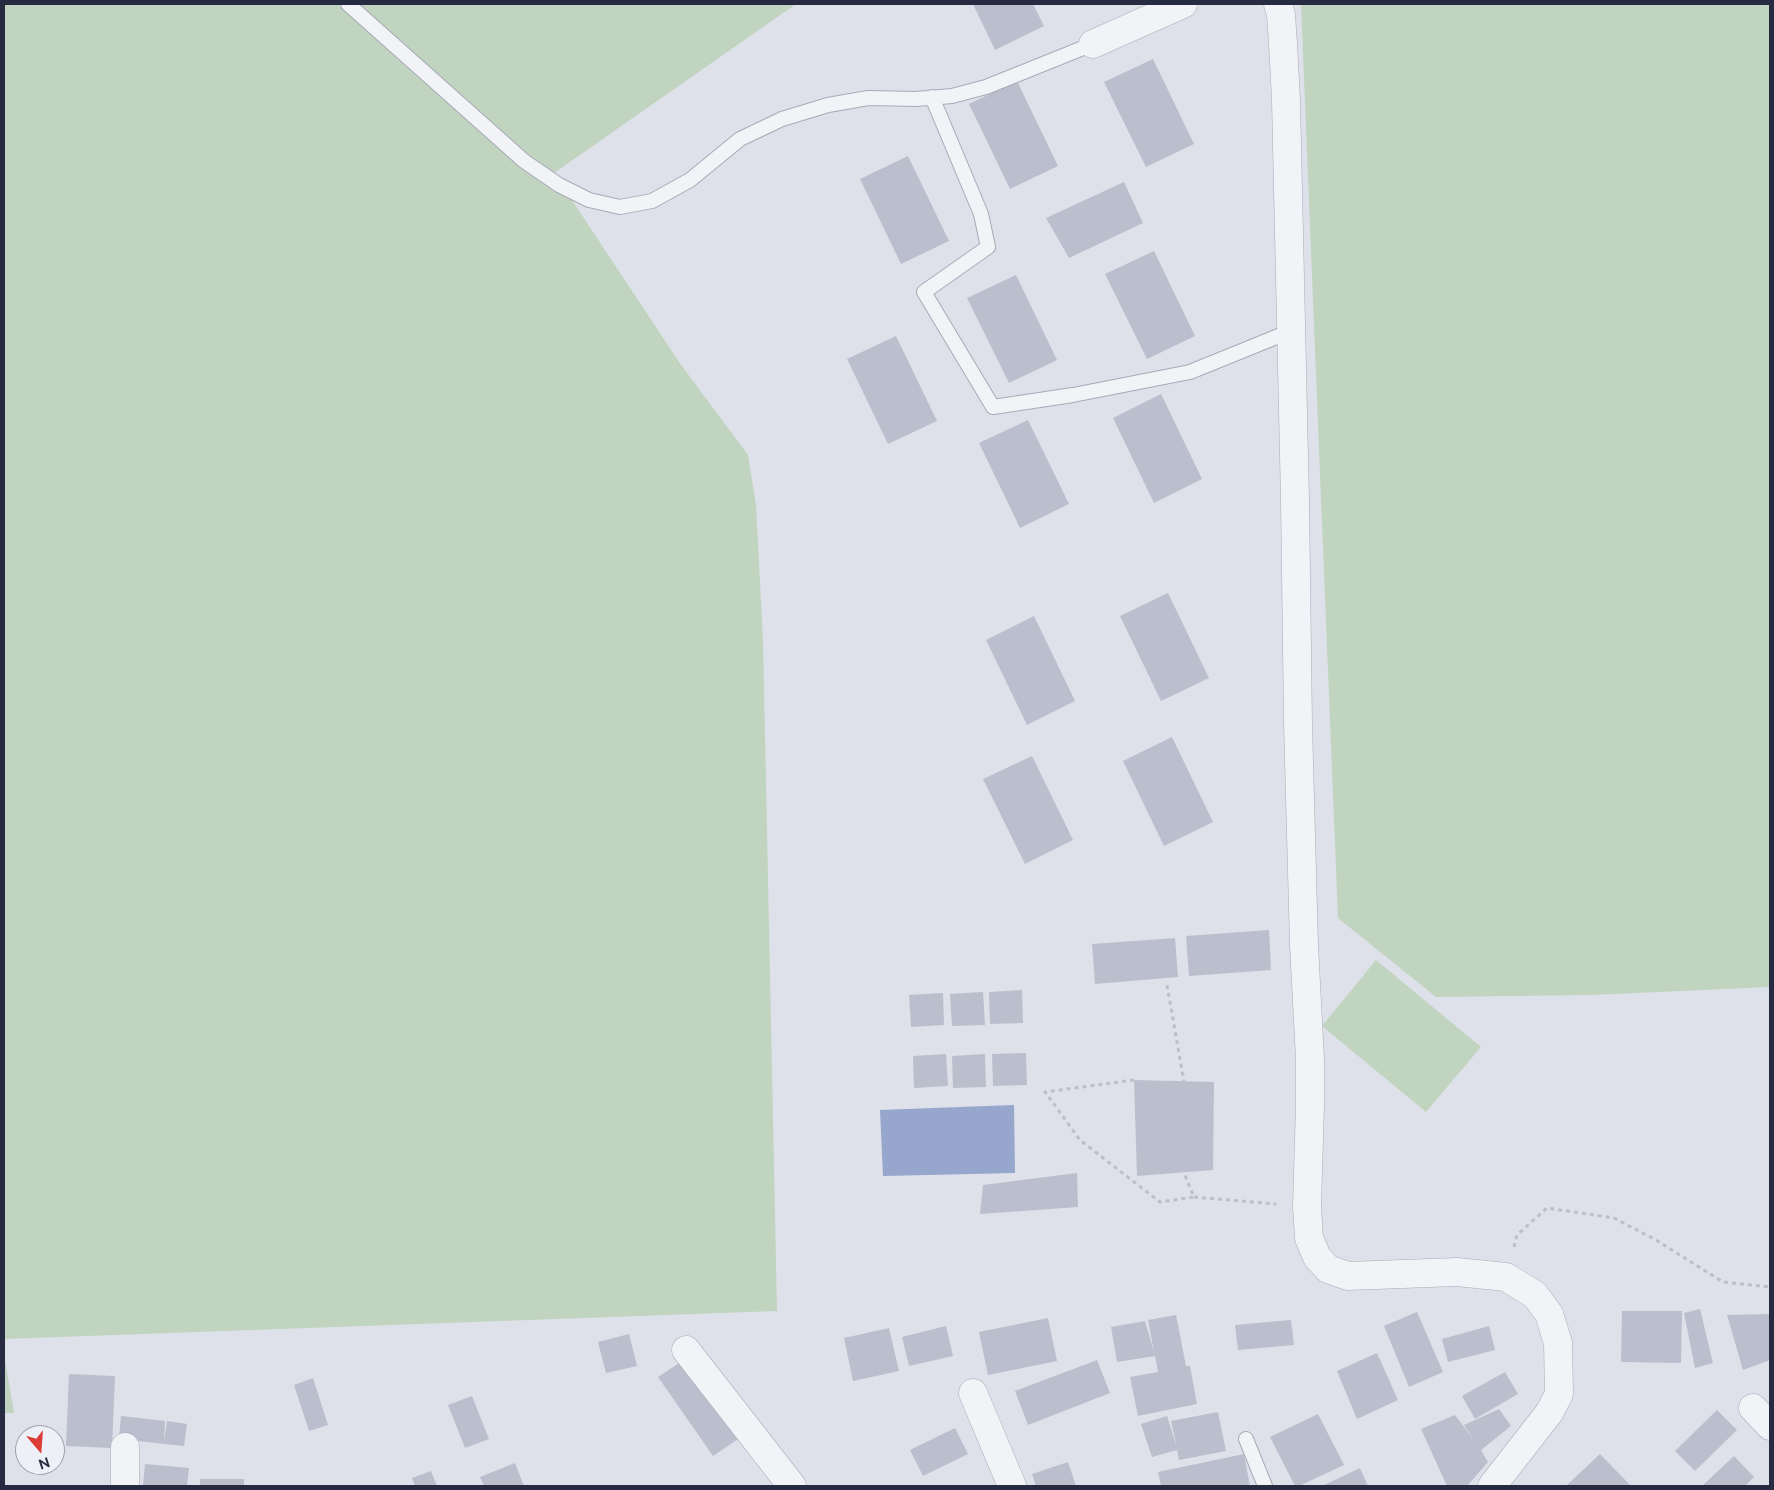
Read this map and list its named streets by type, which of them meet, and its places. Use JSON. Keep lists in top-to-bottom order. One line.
{"north":"bottom"}
